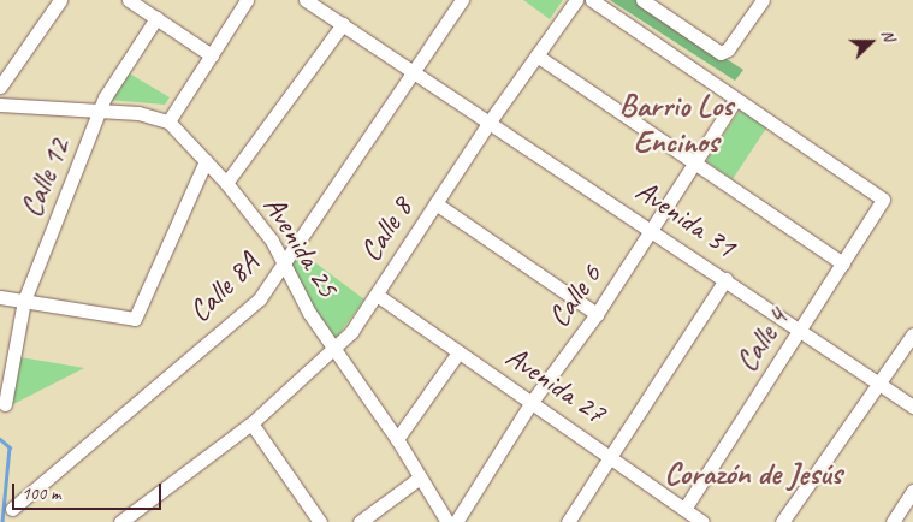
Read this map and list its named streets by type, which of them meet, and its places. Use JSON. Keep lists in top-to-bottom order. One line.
{"streets":{"street":["Calle 12","Avenida 31","Calle 8","Avenida 25","Calle 8A","Calle 6","Calle 4","Avenida 27"]},"crossings":[["Avenida 31","Calle 8"],["Avenida 31","Calle 8A"],["Avenida 31","Calle 6"],["Avenida 31","Calle 4"],["Calle 8","Avenida 25"],["Calle 8","Avenida 27"],["Avenida 25","Calle 8A"],["Calle 6","Calle 4"],["Calle 6","Avenida 27"],["Calle 4","Avenida 27"]],"districts":["Barrio Los Encinos","Corazón de Jesús"],"scale_bar":"100 m","north":"right"}
